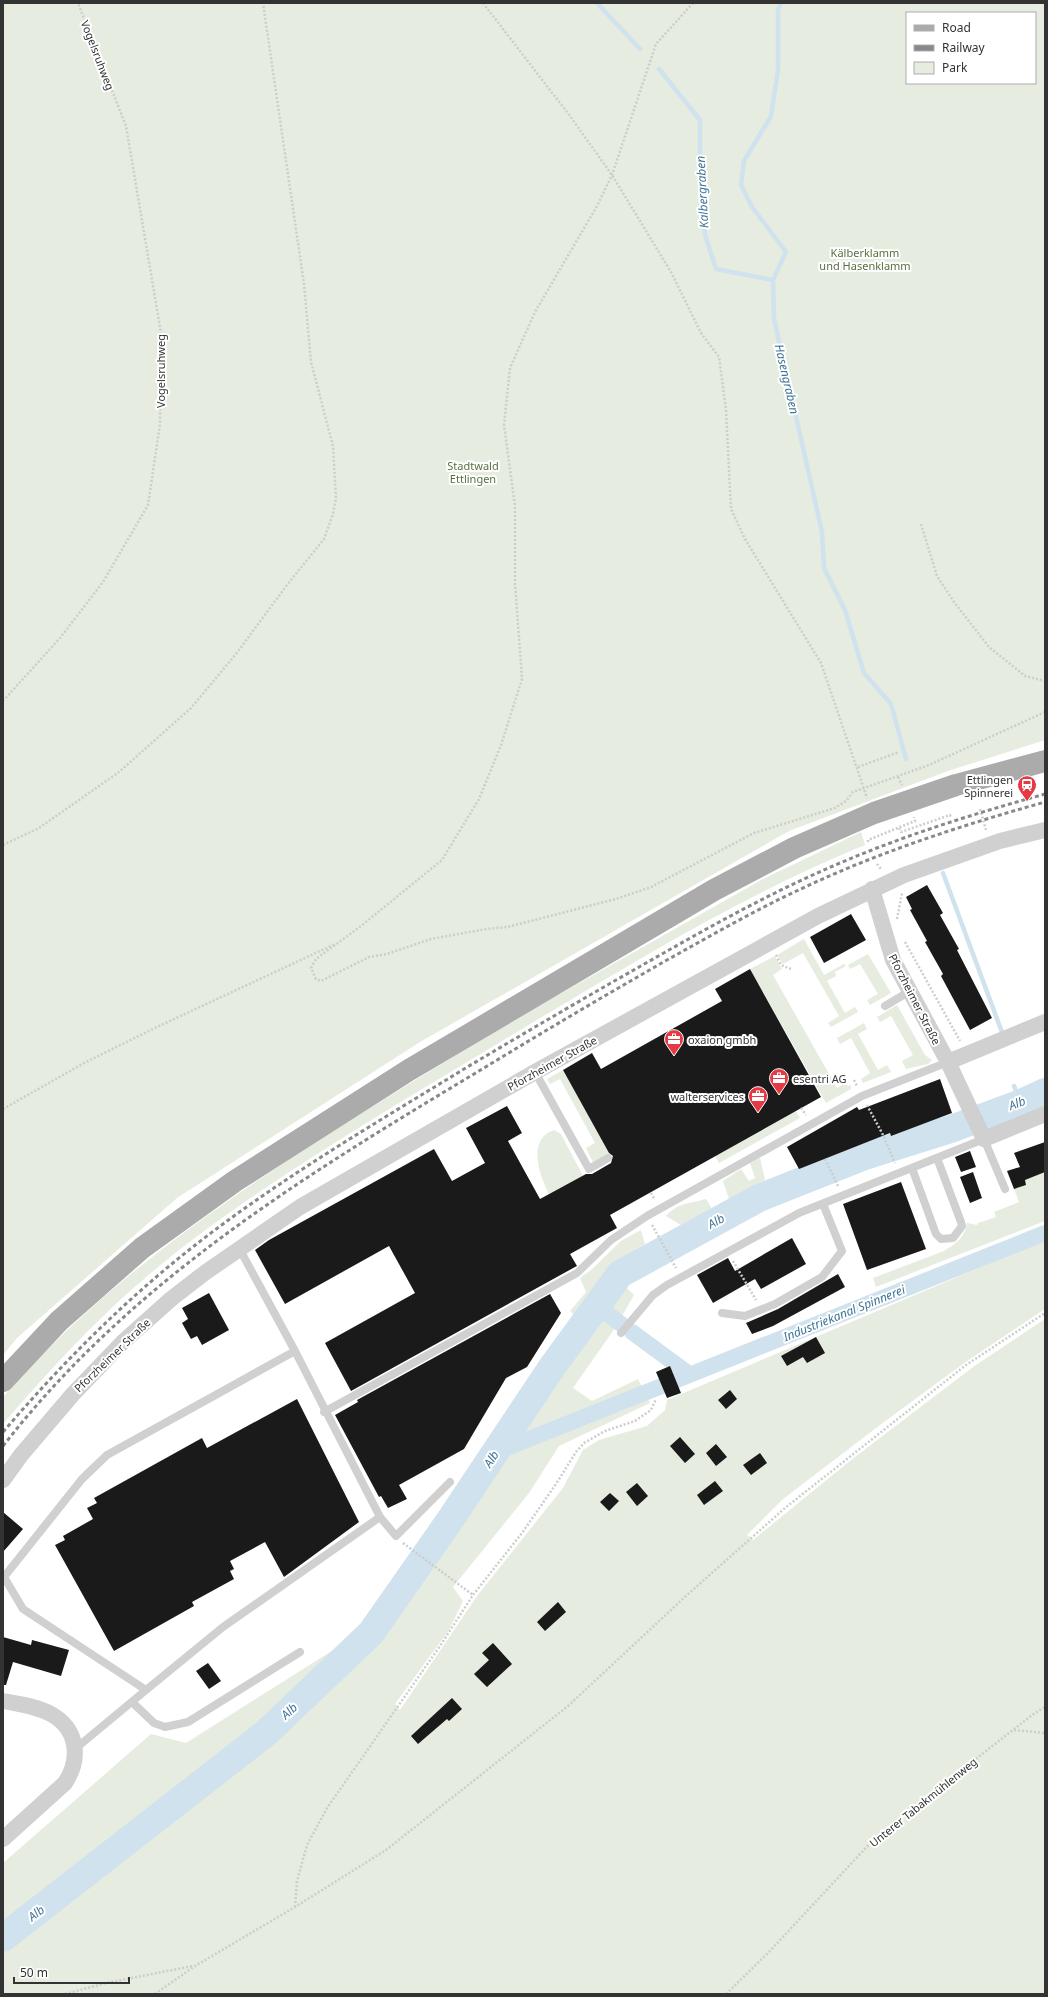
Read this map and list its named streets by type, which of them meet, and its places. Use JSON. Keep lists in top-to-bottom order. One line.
{"streets":{"street":["Pforzheimer Straße"],"path":["Vogelsruhweg","Unterer Tabakmühlenweg"]},"water":["Kalbergraben","Hasengraben","Alb","Industriekanal Spinnerei"],"parks":["Kälberklamm und Hasenklamm","Stadtwald Ettlingen"],"places":{"station":["Ettlingen Spinnerei"],"office":["oxaion gmbh","esentri AG","walterservices"]},"legend":["Road","Railway","Park"],"scale_bar":"50 m"}
